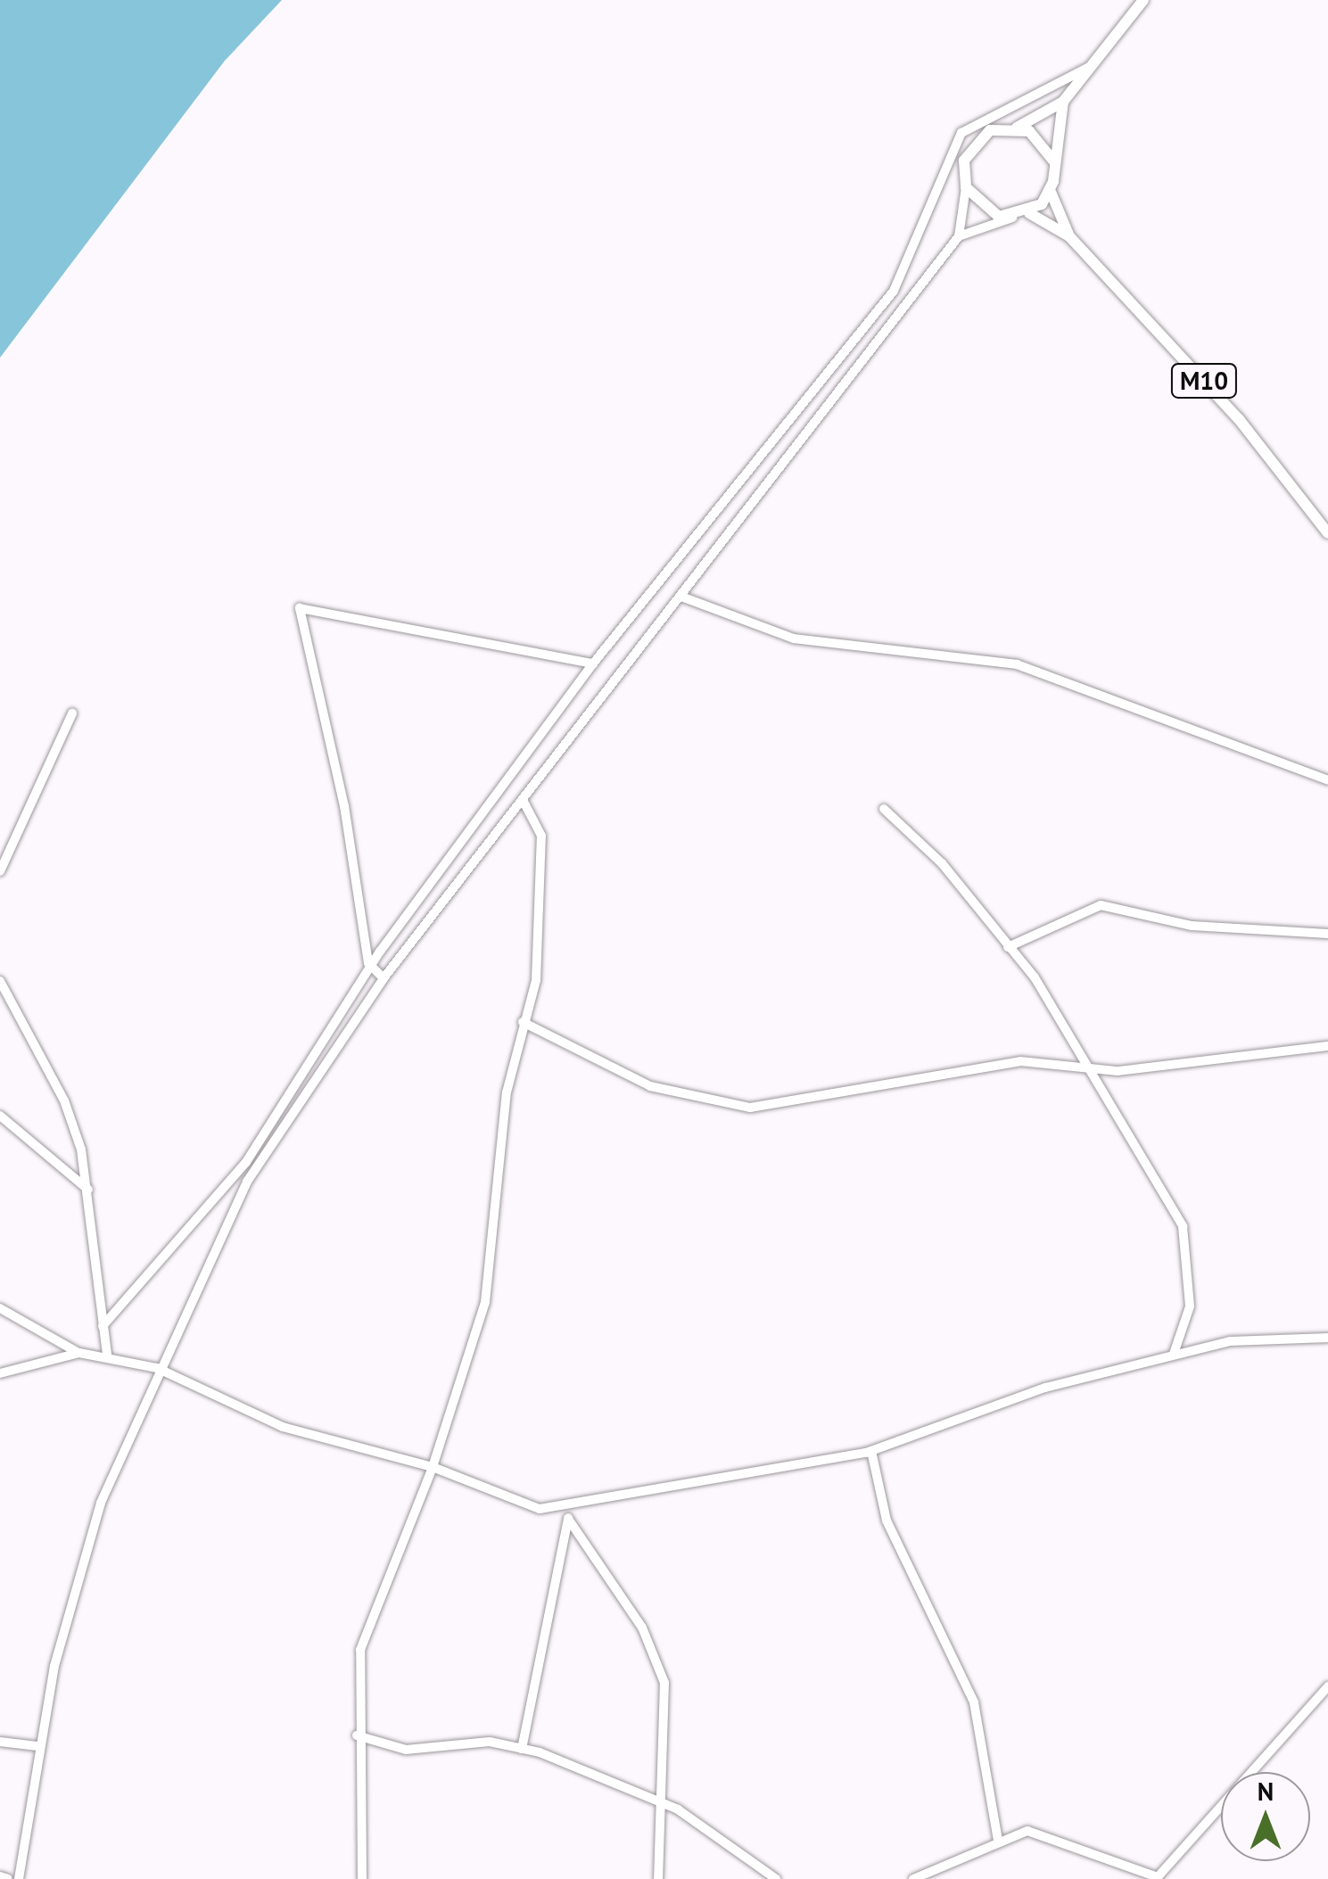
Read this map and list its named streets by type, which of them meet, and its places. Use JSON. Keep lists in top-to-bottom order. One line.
{"streets":{"main road":["M10"]},"north":"top"}
